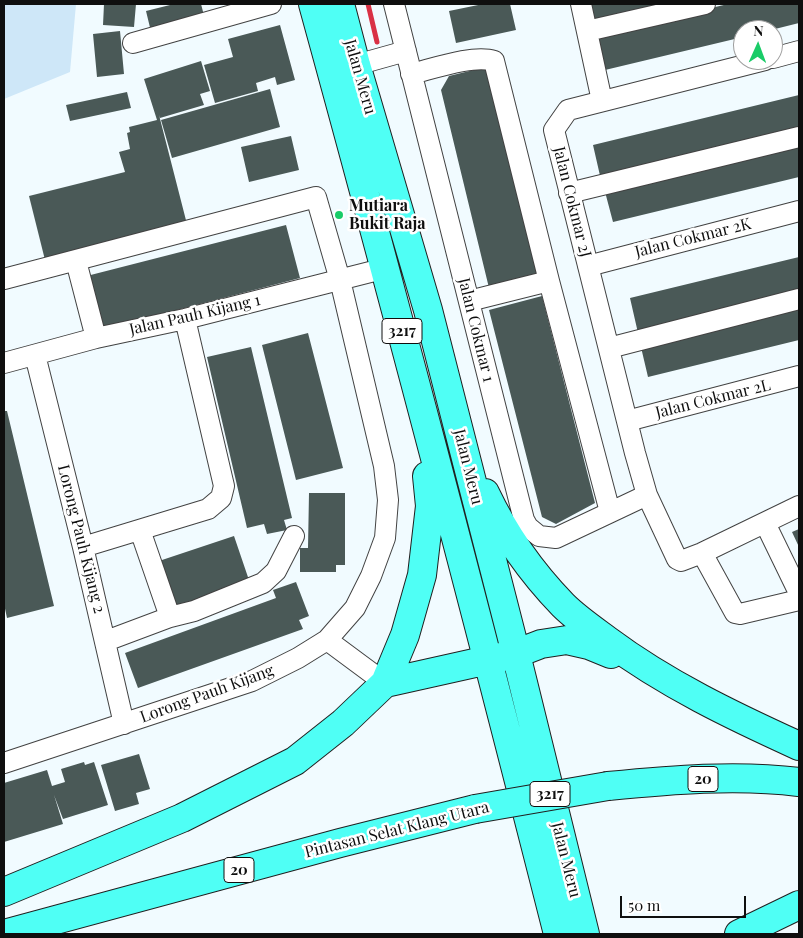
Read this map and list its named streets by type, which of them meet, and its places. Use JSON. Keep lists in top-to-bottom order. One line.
{"streets":{"highway":["Jalan Meru","3217","20","Pintasan Selat Klang Utara"],"street":["Jalan Cokmar 2J","Jalan Cokmar 2K","Jalan Pauh Kijang 1","Jalan Cokmar 1","Jalan Cokmar 2L","Lorong Pauh Kijang 2","Lorong Pauh Kijang"]},"crossings":[["Jalan Meru","Jalan Pauh Kijang 1"],["Jalan Cokmar 2J","Jalan Cokmar 2K"],["Jalan Cokmar 2J","Jalan Cokmar 1"],["Jalan Cokmar 2J","Jalan Cokmar 2L"],["Jalan Pauh Kijang 1","Lorong Pauh Kijang 2"],["Jalan Pauh Kijang 1","Lorong Pauh Kijang"],["Lorong Pauh Kijang 2","Lorong Pauh Kijang"]],"places":["Mutiara Bukit Raja"],"scale_bar":"50 m","north":"top"}
